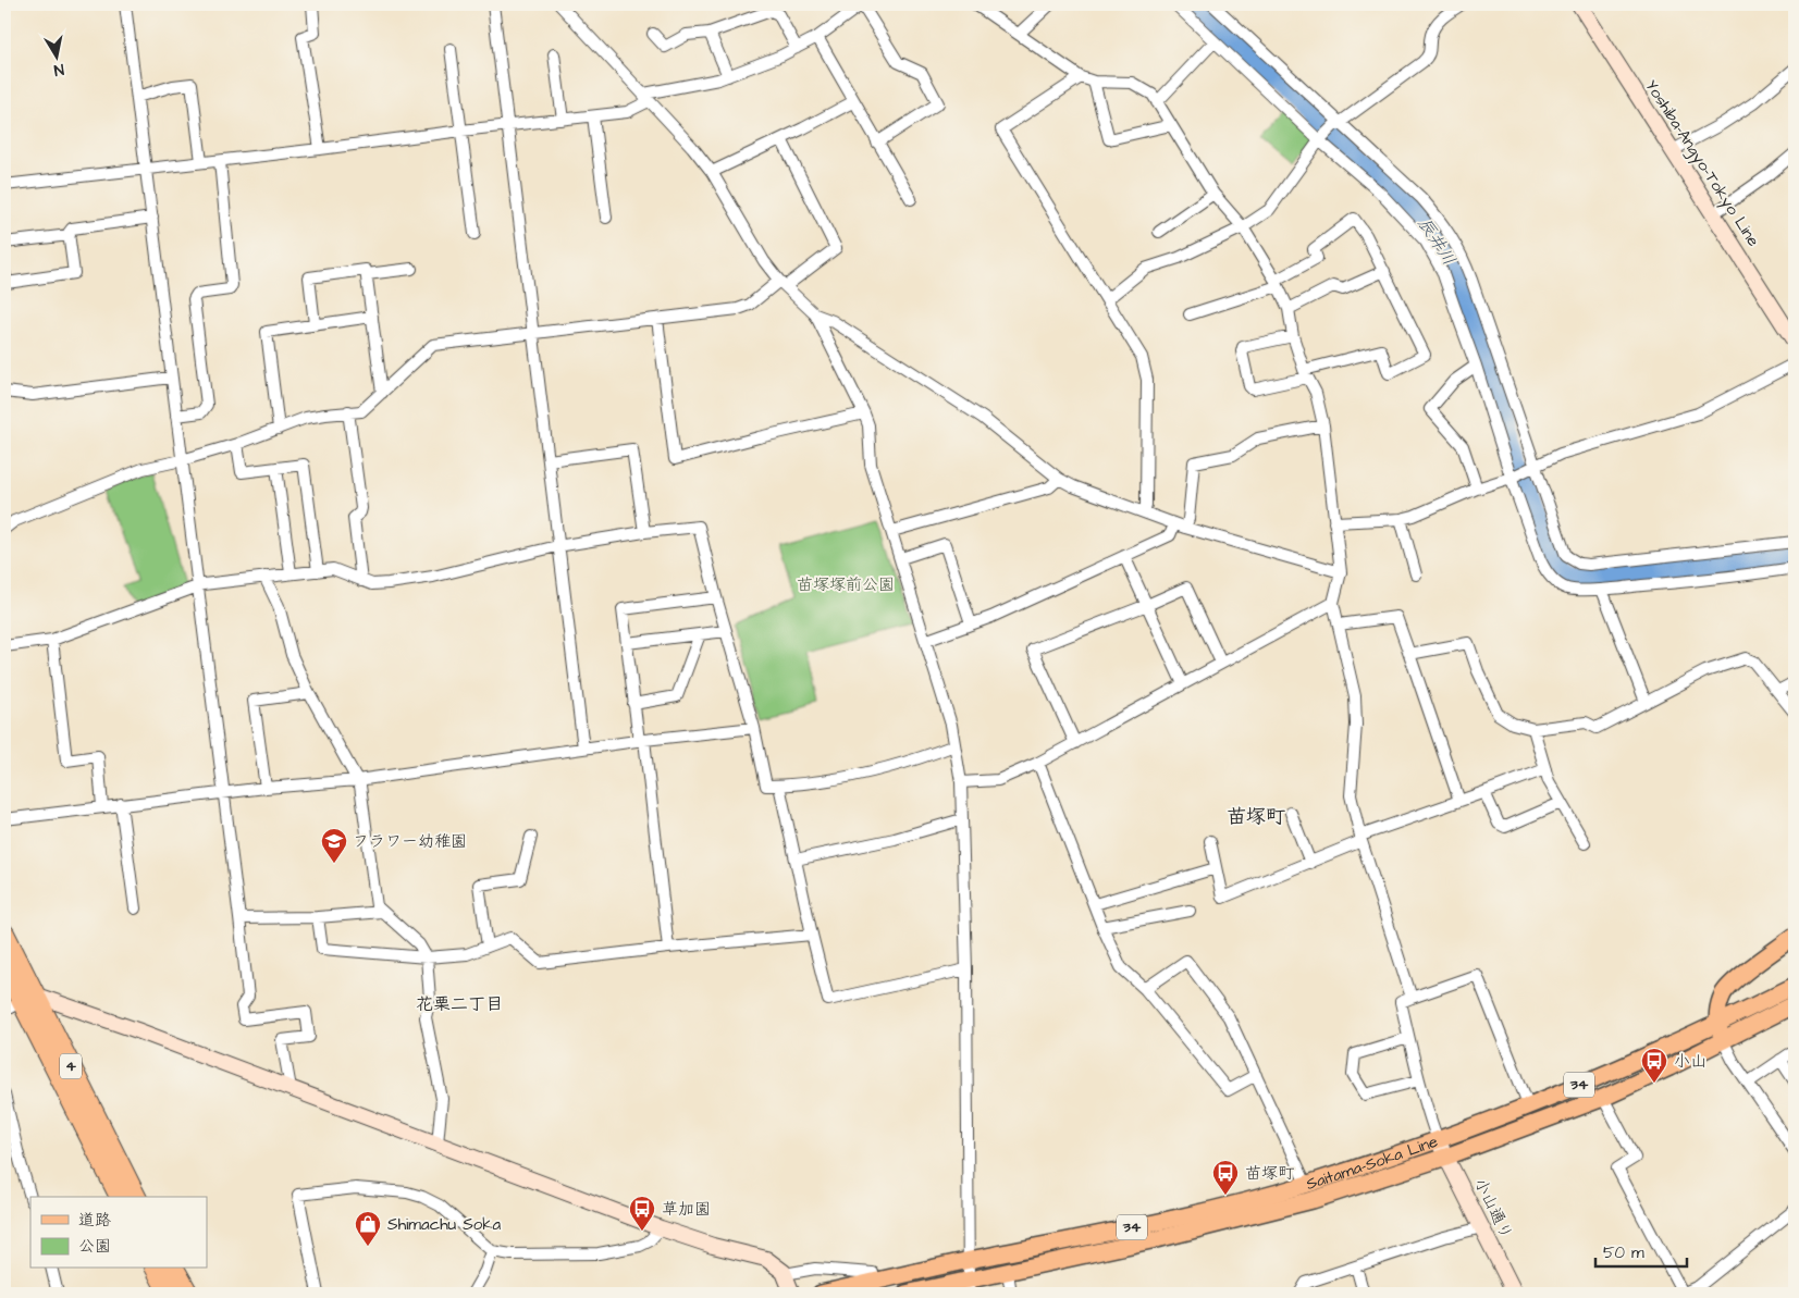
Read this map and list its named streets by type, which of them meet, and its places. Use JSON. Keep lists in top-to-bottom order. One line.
{"streets":{"highway":["4"],"main road":["34","Saitama-Soka Line"],"street":["Yoshiba-Angyo-Tokyo Line","小山通り"]},"crossings":[["Saitama-Soka Line","小山通り"]],"districts":["苗塚町","花栗二丁目"],"water":["辰井川"],"parks":["苗塚塚前公園"],"places":{"school or university":["フラワー幼稚園"],"bus stop":["小山","苗塚町","草加園"],"shop":["Shimachu Soka"]},"legend":["道路","公園"],"scale_bar":"50 m","north":"bottom"}
